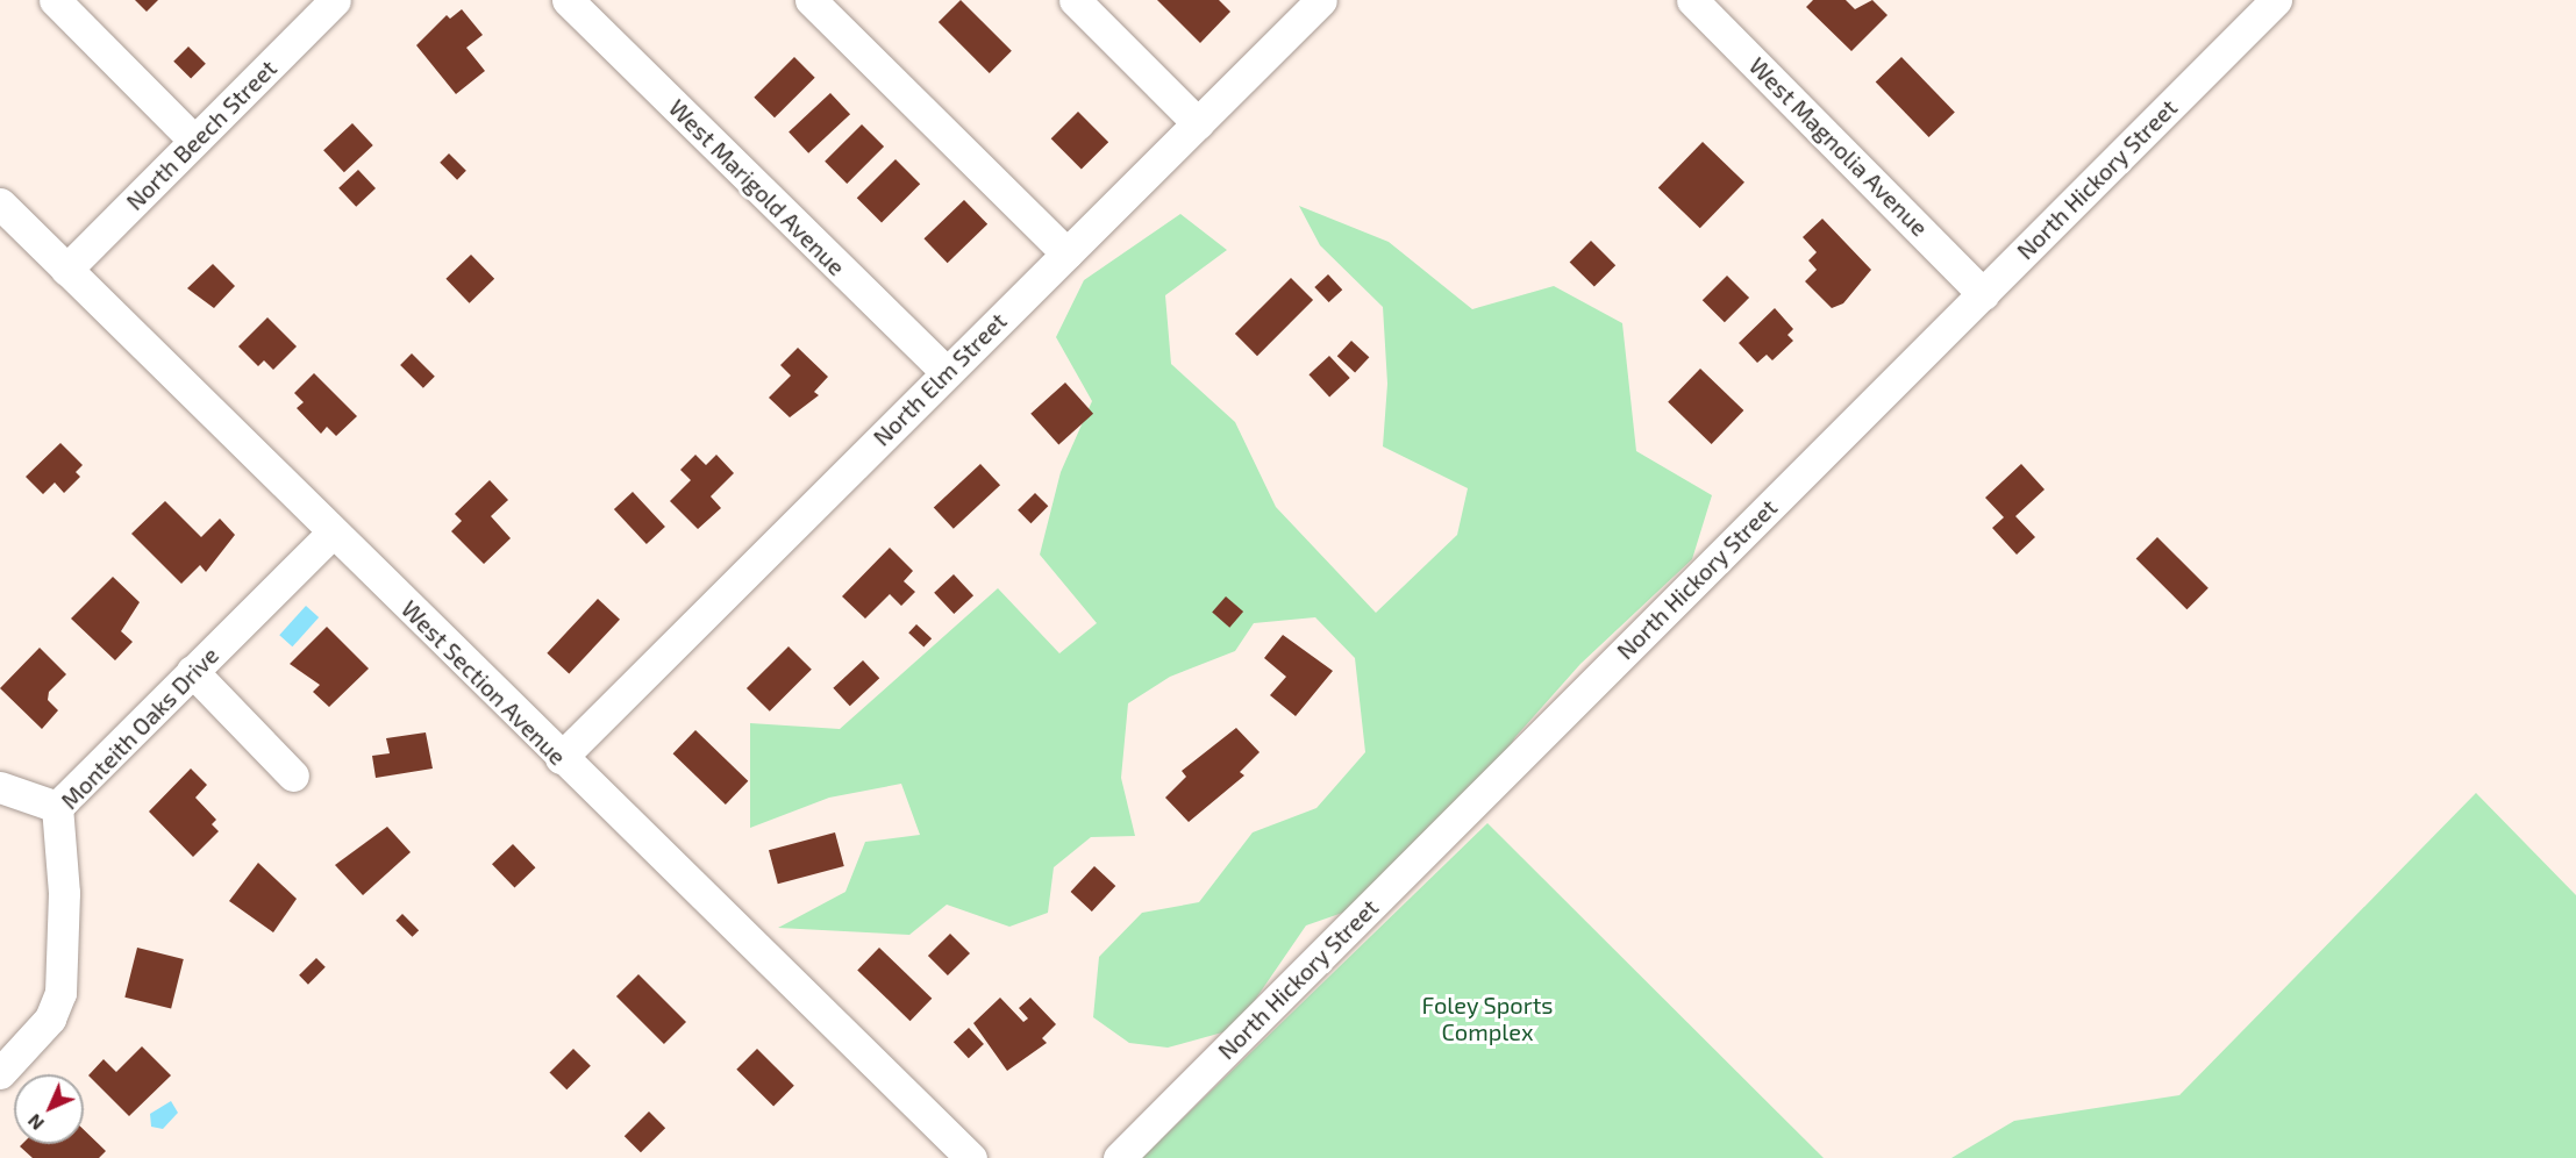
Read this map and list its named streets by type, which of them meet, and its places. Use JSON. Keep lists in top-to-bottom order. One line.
{"streets":{"street":["North Beech Street","West Magnolia Avenue","North Hickory Street","West Marigold Avenue","North Elm Street","West Section Avenue","Monteith Oaks Drive"]},"crossings":[["North Beech Street","West Section Avenue"],["West Magnolia Avenue","North Hickory Street"],["West Marigold Avenue","North Elm Street"],["North Elm Street","West Section Avenue"],["West Section Avenue","Monteith Oaks Drive"]],"parks":["Foley Sports Complex"],"north":"bottom left"}
